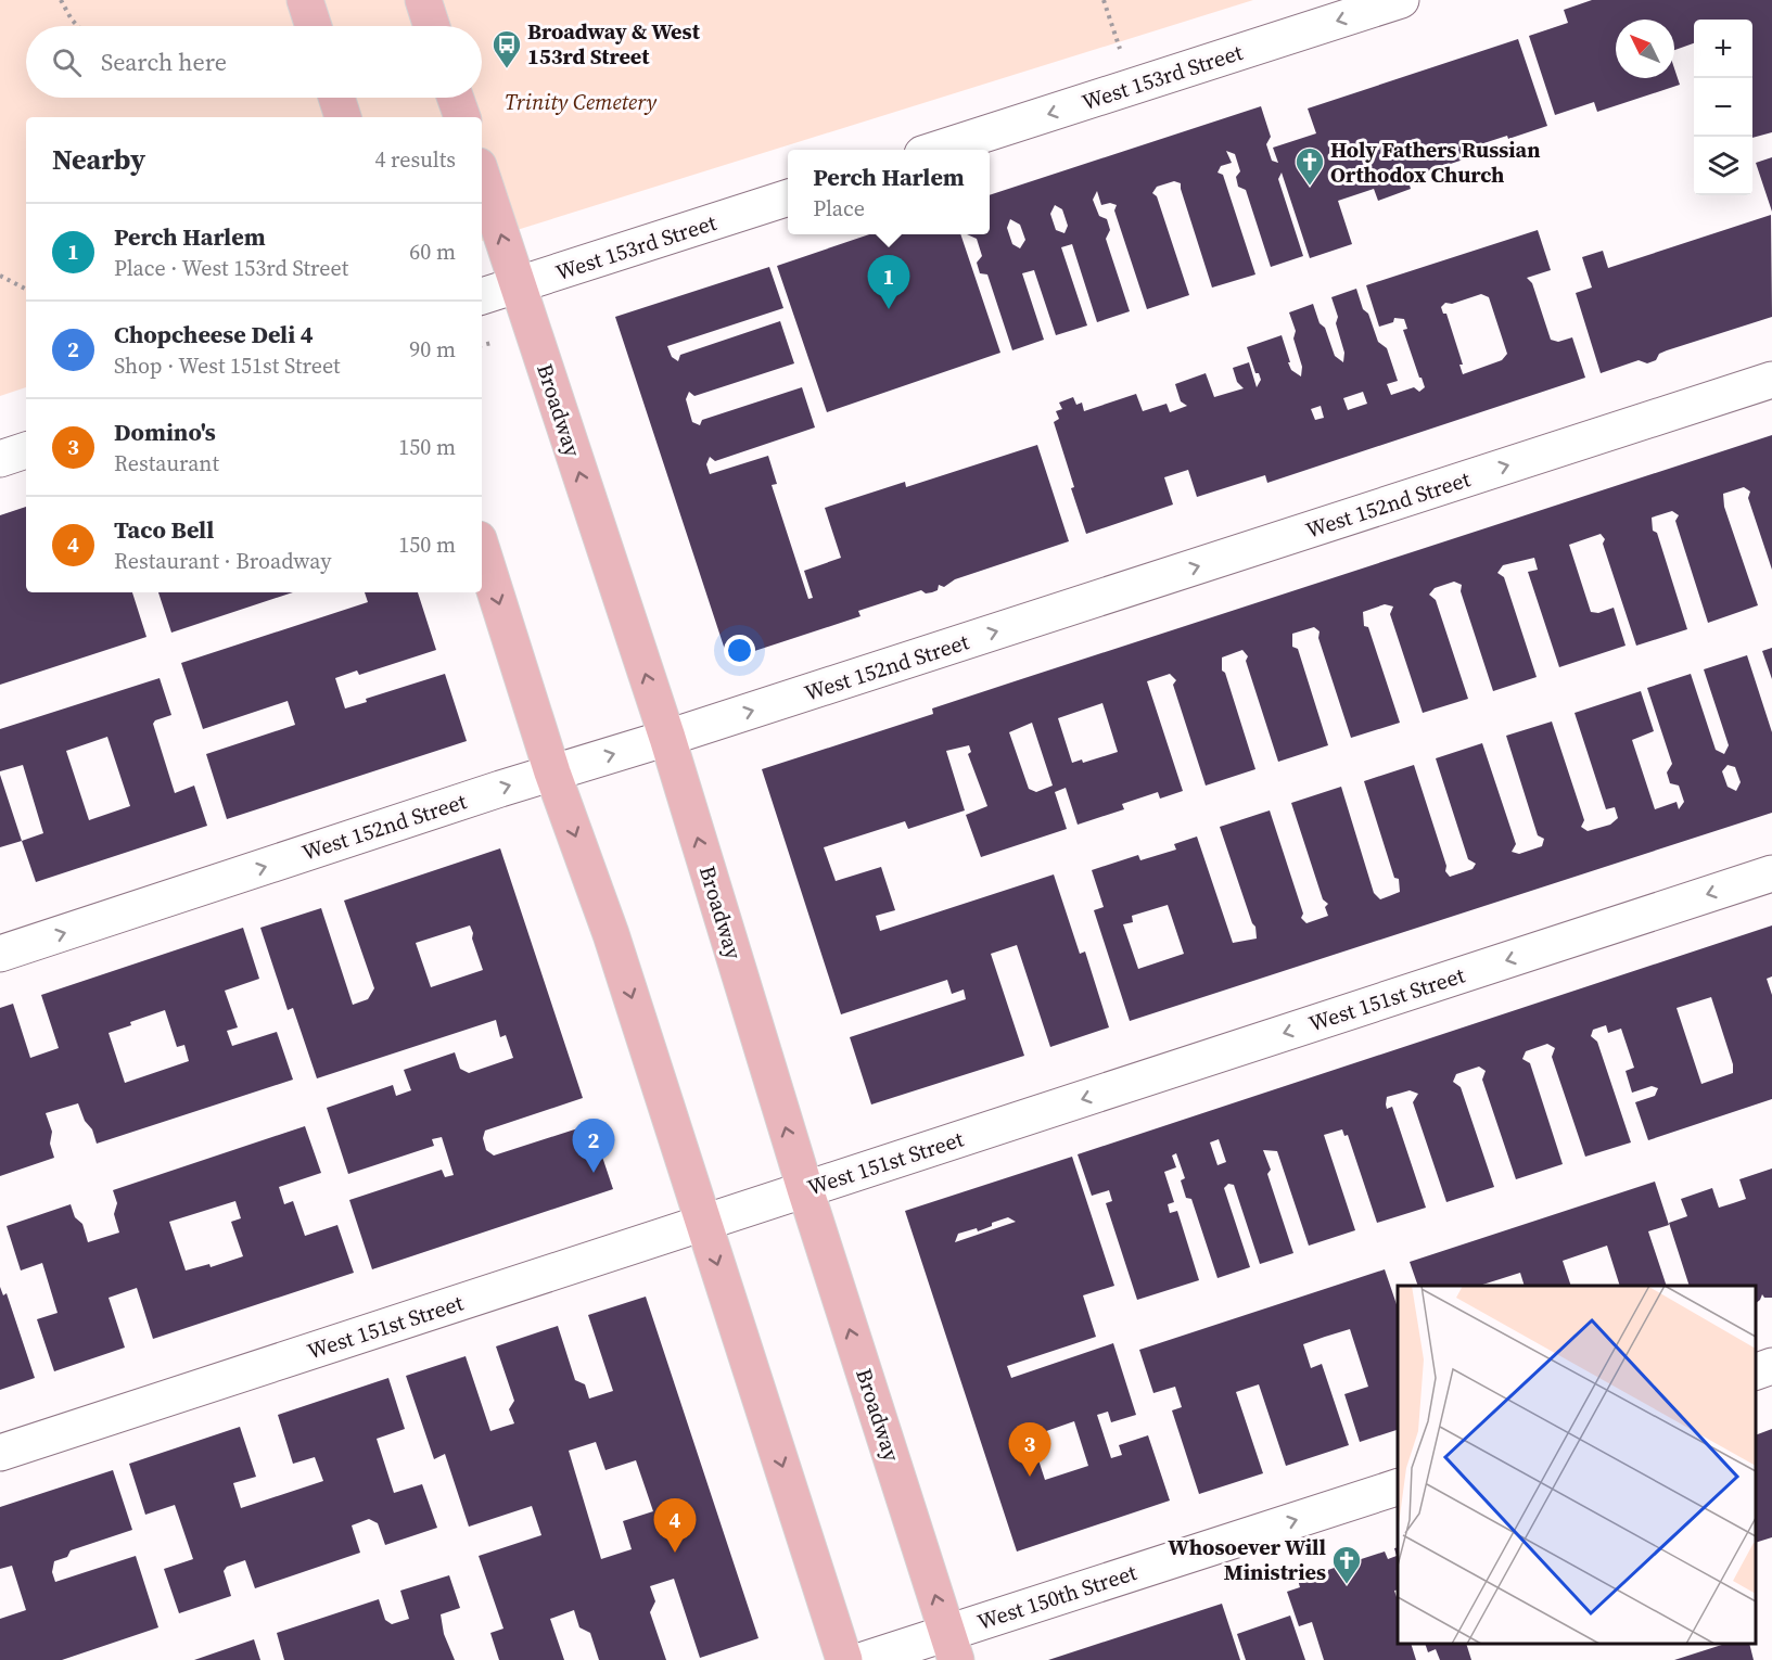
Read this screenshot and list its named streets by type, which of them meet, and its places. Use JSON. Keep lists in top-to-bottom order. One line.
{"streets":{"main road":["Broadway"],"street":["West 153rd Street","West 152nd Street","West 151st Street","West 150th Street"]},"crossings":[["West 153rd Street","Broadway"],["Broadway","West 152nd Street"],["Broadway","West 151st Street"],["Broadway","West 150th Street"]],"one_way":["West 153rd Street","West 152nd Street","West 151st Street","West 150th Street"],"parks":["Trinity Cemetery"],"places":{"bus stop":["Broadway & West 153rd Street"],"church":["Holy Fathers Russian Orthodox Church","Whosoever Will Ministries"]},"north":"top left","page":{"map_buttons":["+","−"],"search":"Search here","heading":["Nearby","4 results"],"popup":["Perch Harlem","Place"],"list":[{"mark":"1","name":"Perch Harlem","note":"Place · West 153rd Street","value":"60 m"},{"mark":"2","name":"Chopcheese Deli 4","note":"Shop · West 151st Street","value":"90 m"},{"mark":"3","name":"Domino's","note":"Restaurant","value":"150 m"},{"mark":"4","name":"Taco Bell","note":"Restaurant · Broadway","value":"150 m"}],"pins":["1","2","3","4"]}}
